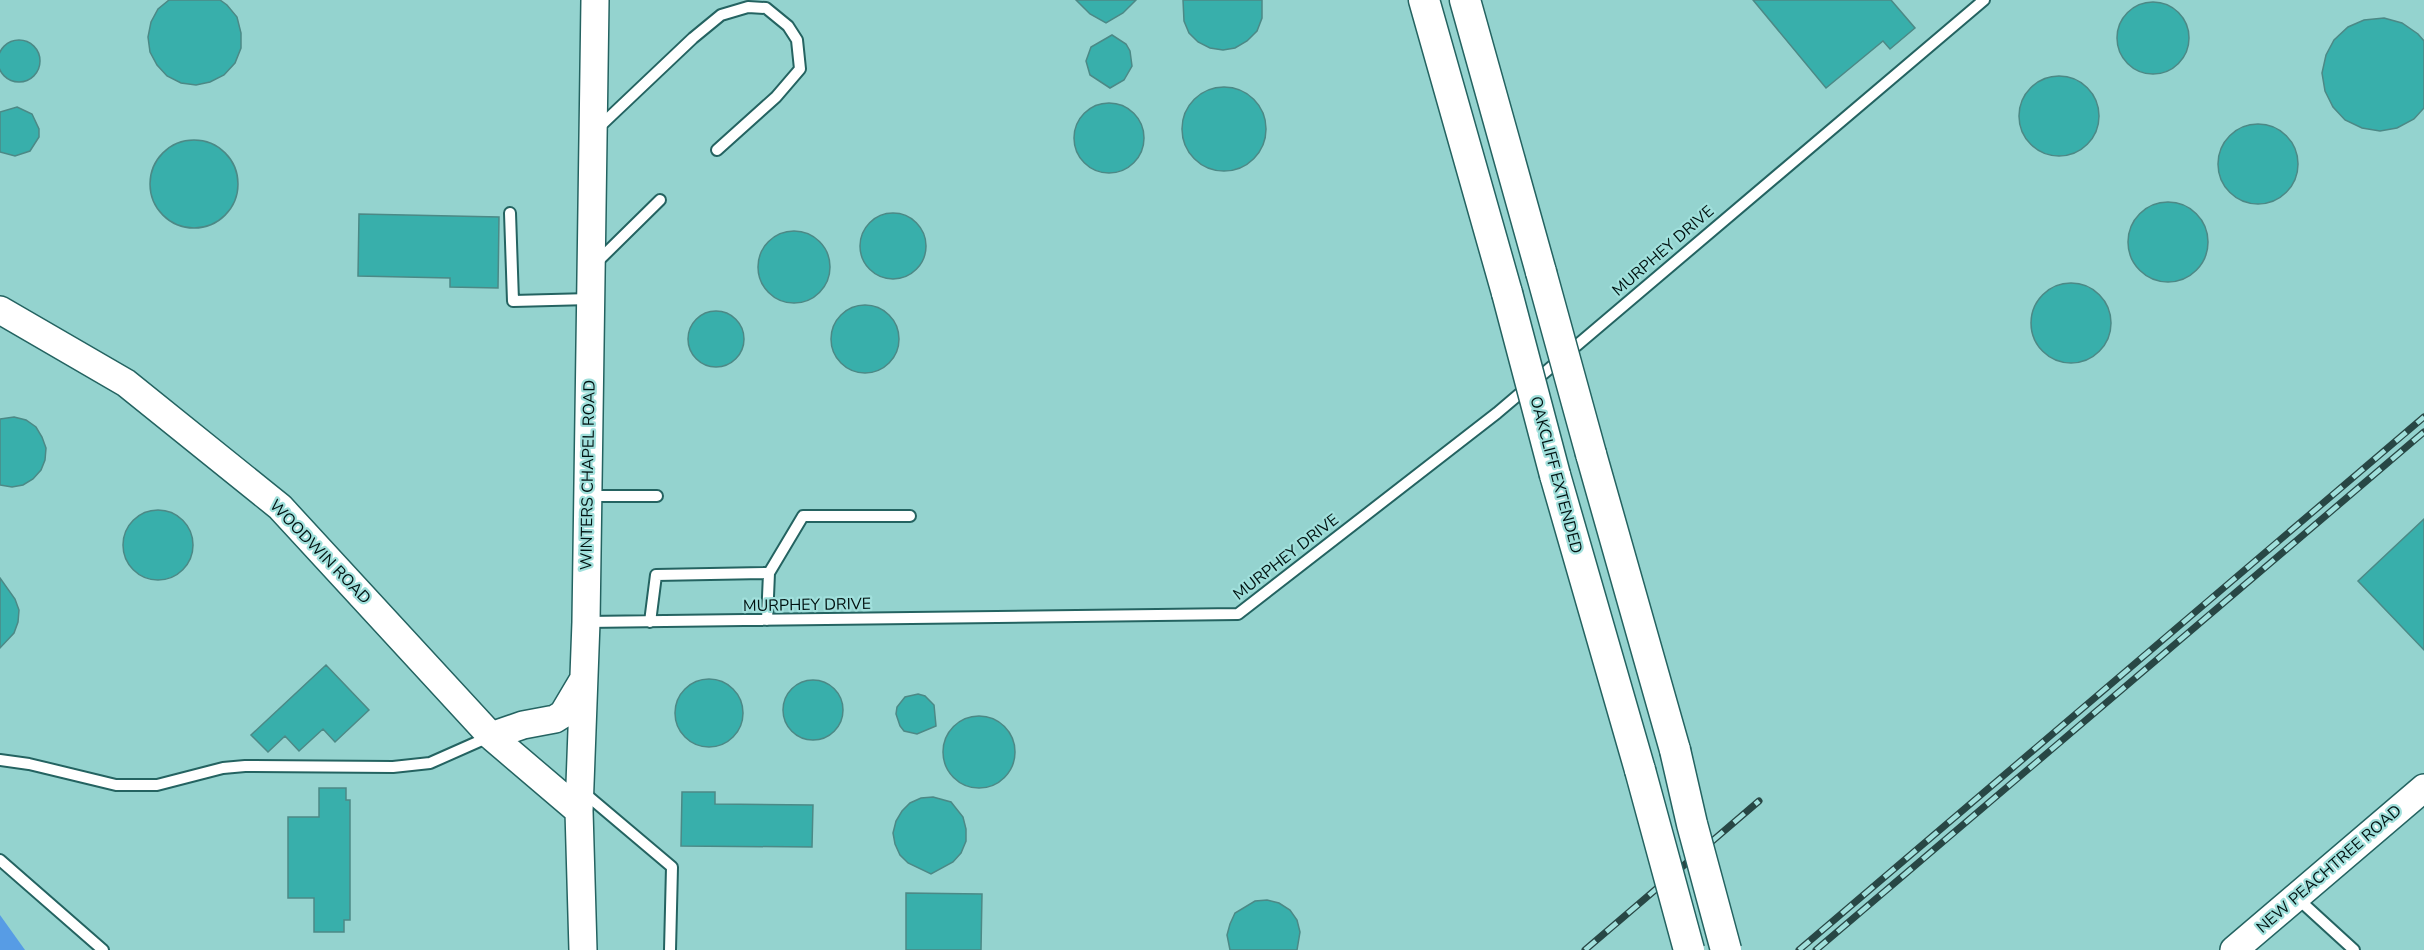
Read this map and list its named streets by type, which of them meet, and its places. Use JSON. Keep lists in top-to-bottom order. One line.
{"streets":{"main road":["OAKCLIFF EXTENDED"],"street":["WINTERS CHAPEL ROAD","WOODWIN ROAD","NEW PEACHTREE ROAD"],"lane":["MURPHEY DRIVE"]},"crossings":[["MURPHEY DRIVE","WINTERS CHAPEL ROAD"],["WINTERS CHAPEL ROAD","WOODWIN ROAD"]]}
